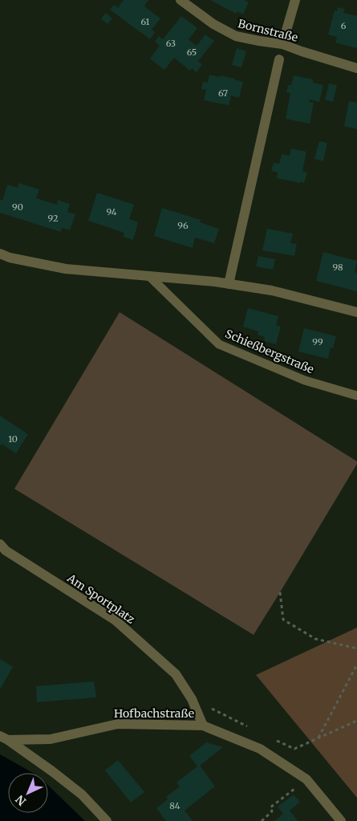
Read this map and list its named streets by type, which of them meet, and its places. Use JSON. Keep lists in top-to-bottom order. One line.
{"streets":{"street":["Bornstraße","Am Sportplatz","Hofbachstraße"],"lane":["Schießbergstraße"]},"crossings":[["Am Sportplatz","Hofbachstraße"]],"house_numbers":["61","6","63","65","67","90","94","92","96","98","99","10","84"],"north":"bottom left"}
